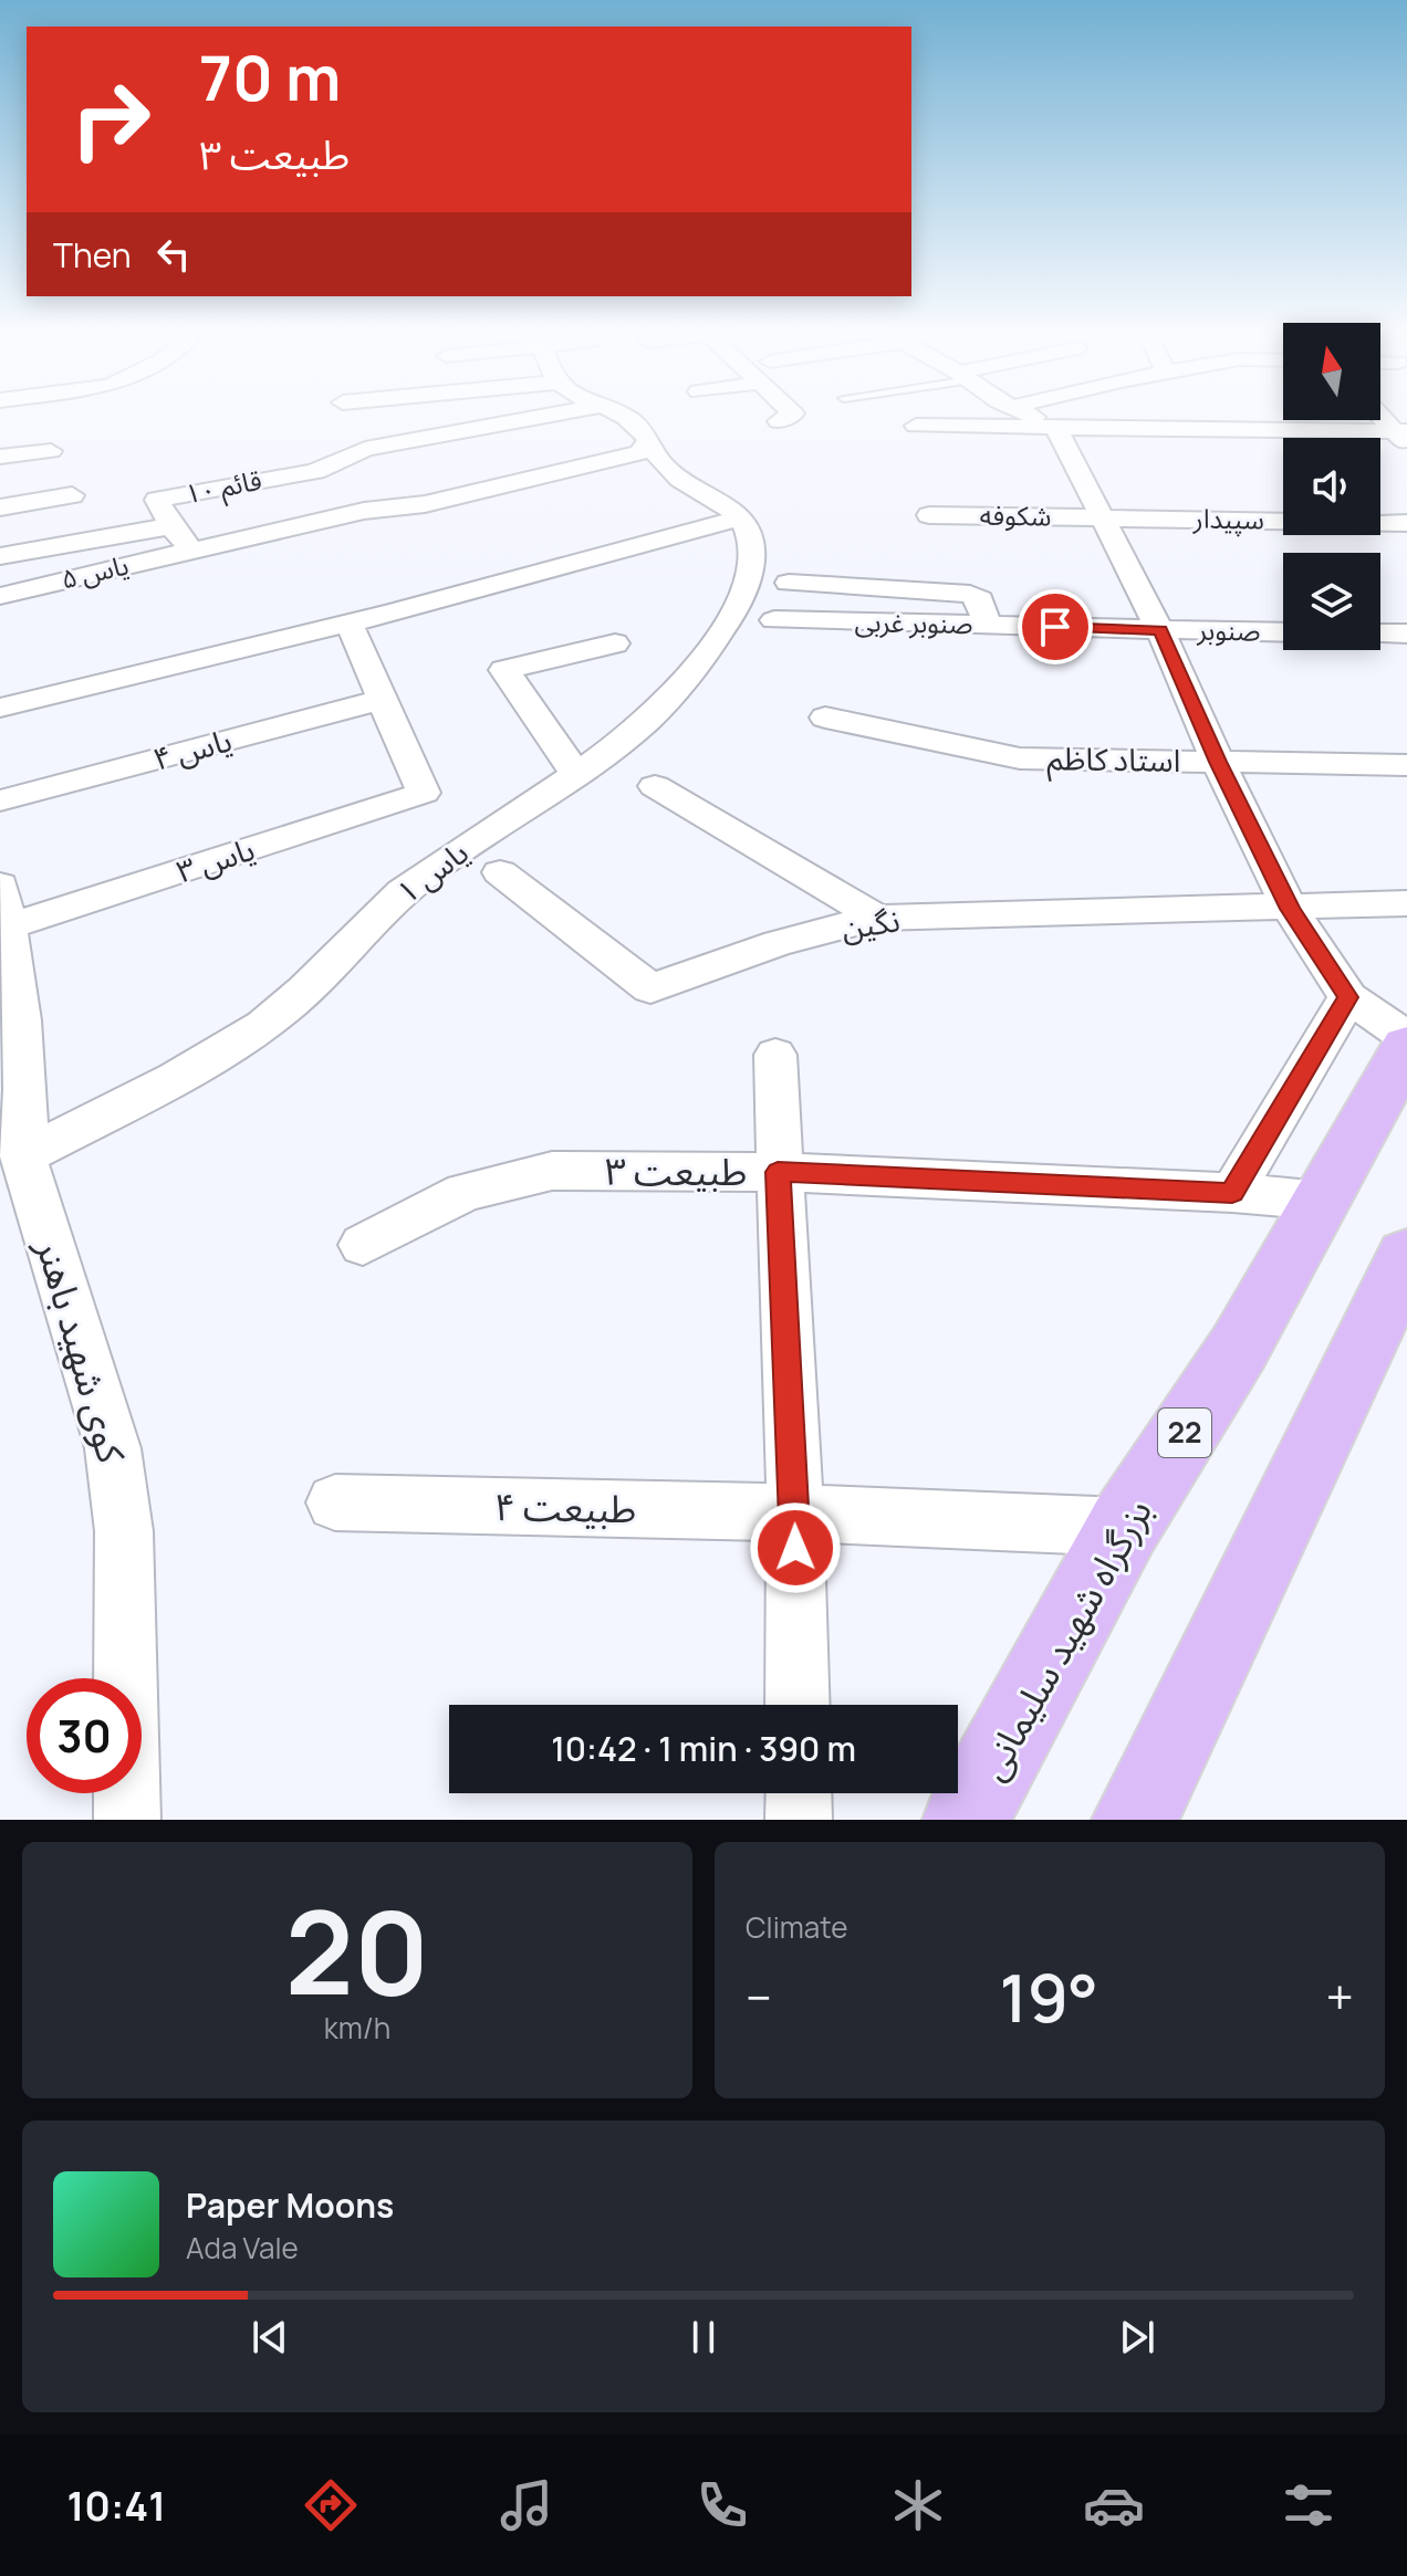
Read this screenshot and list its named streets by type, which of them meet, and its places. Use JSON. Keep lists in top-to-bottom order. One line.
{"streets":{"highway":["22","بزرگراه شهید سلیمانی"],"street":["قائم ۱۰","شکوفه","سپیدار","یاس ۵","صنوبر غربی","صنوبر","یاس ۴","استاد کاظم","یاس ۳","یاس ۱","نگین","طبیعت ٣","کوی شهید باهنر","طبیعت ۴"]},"crossings":[["شکوفه","سپیدار"],["صنوبر غربی","صنوبر"],["یاس ۴","یاس ۳"],["یاس ۳","کوی شهید باهنر"],["یاس ۱","کوی شهید باهنر"],["طبیعت ٣","بزرگراه شهید سلیمانی"],["طبیعت ۴","بزرگراه شهید سلیمانی"]],"north":"top","page":{"turn":["70 m","طبیعت ٣"],"then":"Then","limit":"30","trip":"10:42 · 1 min · 390 m","tile":[["20","km/h"],"Climate"],"heat":["−","19°","+"],"song":["Paper Moons","Ada Vale"],"tabs":"10:41"}}
